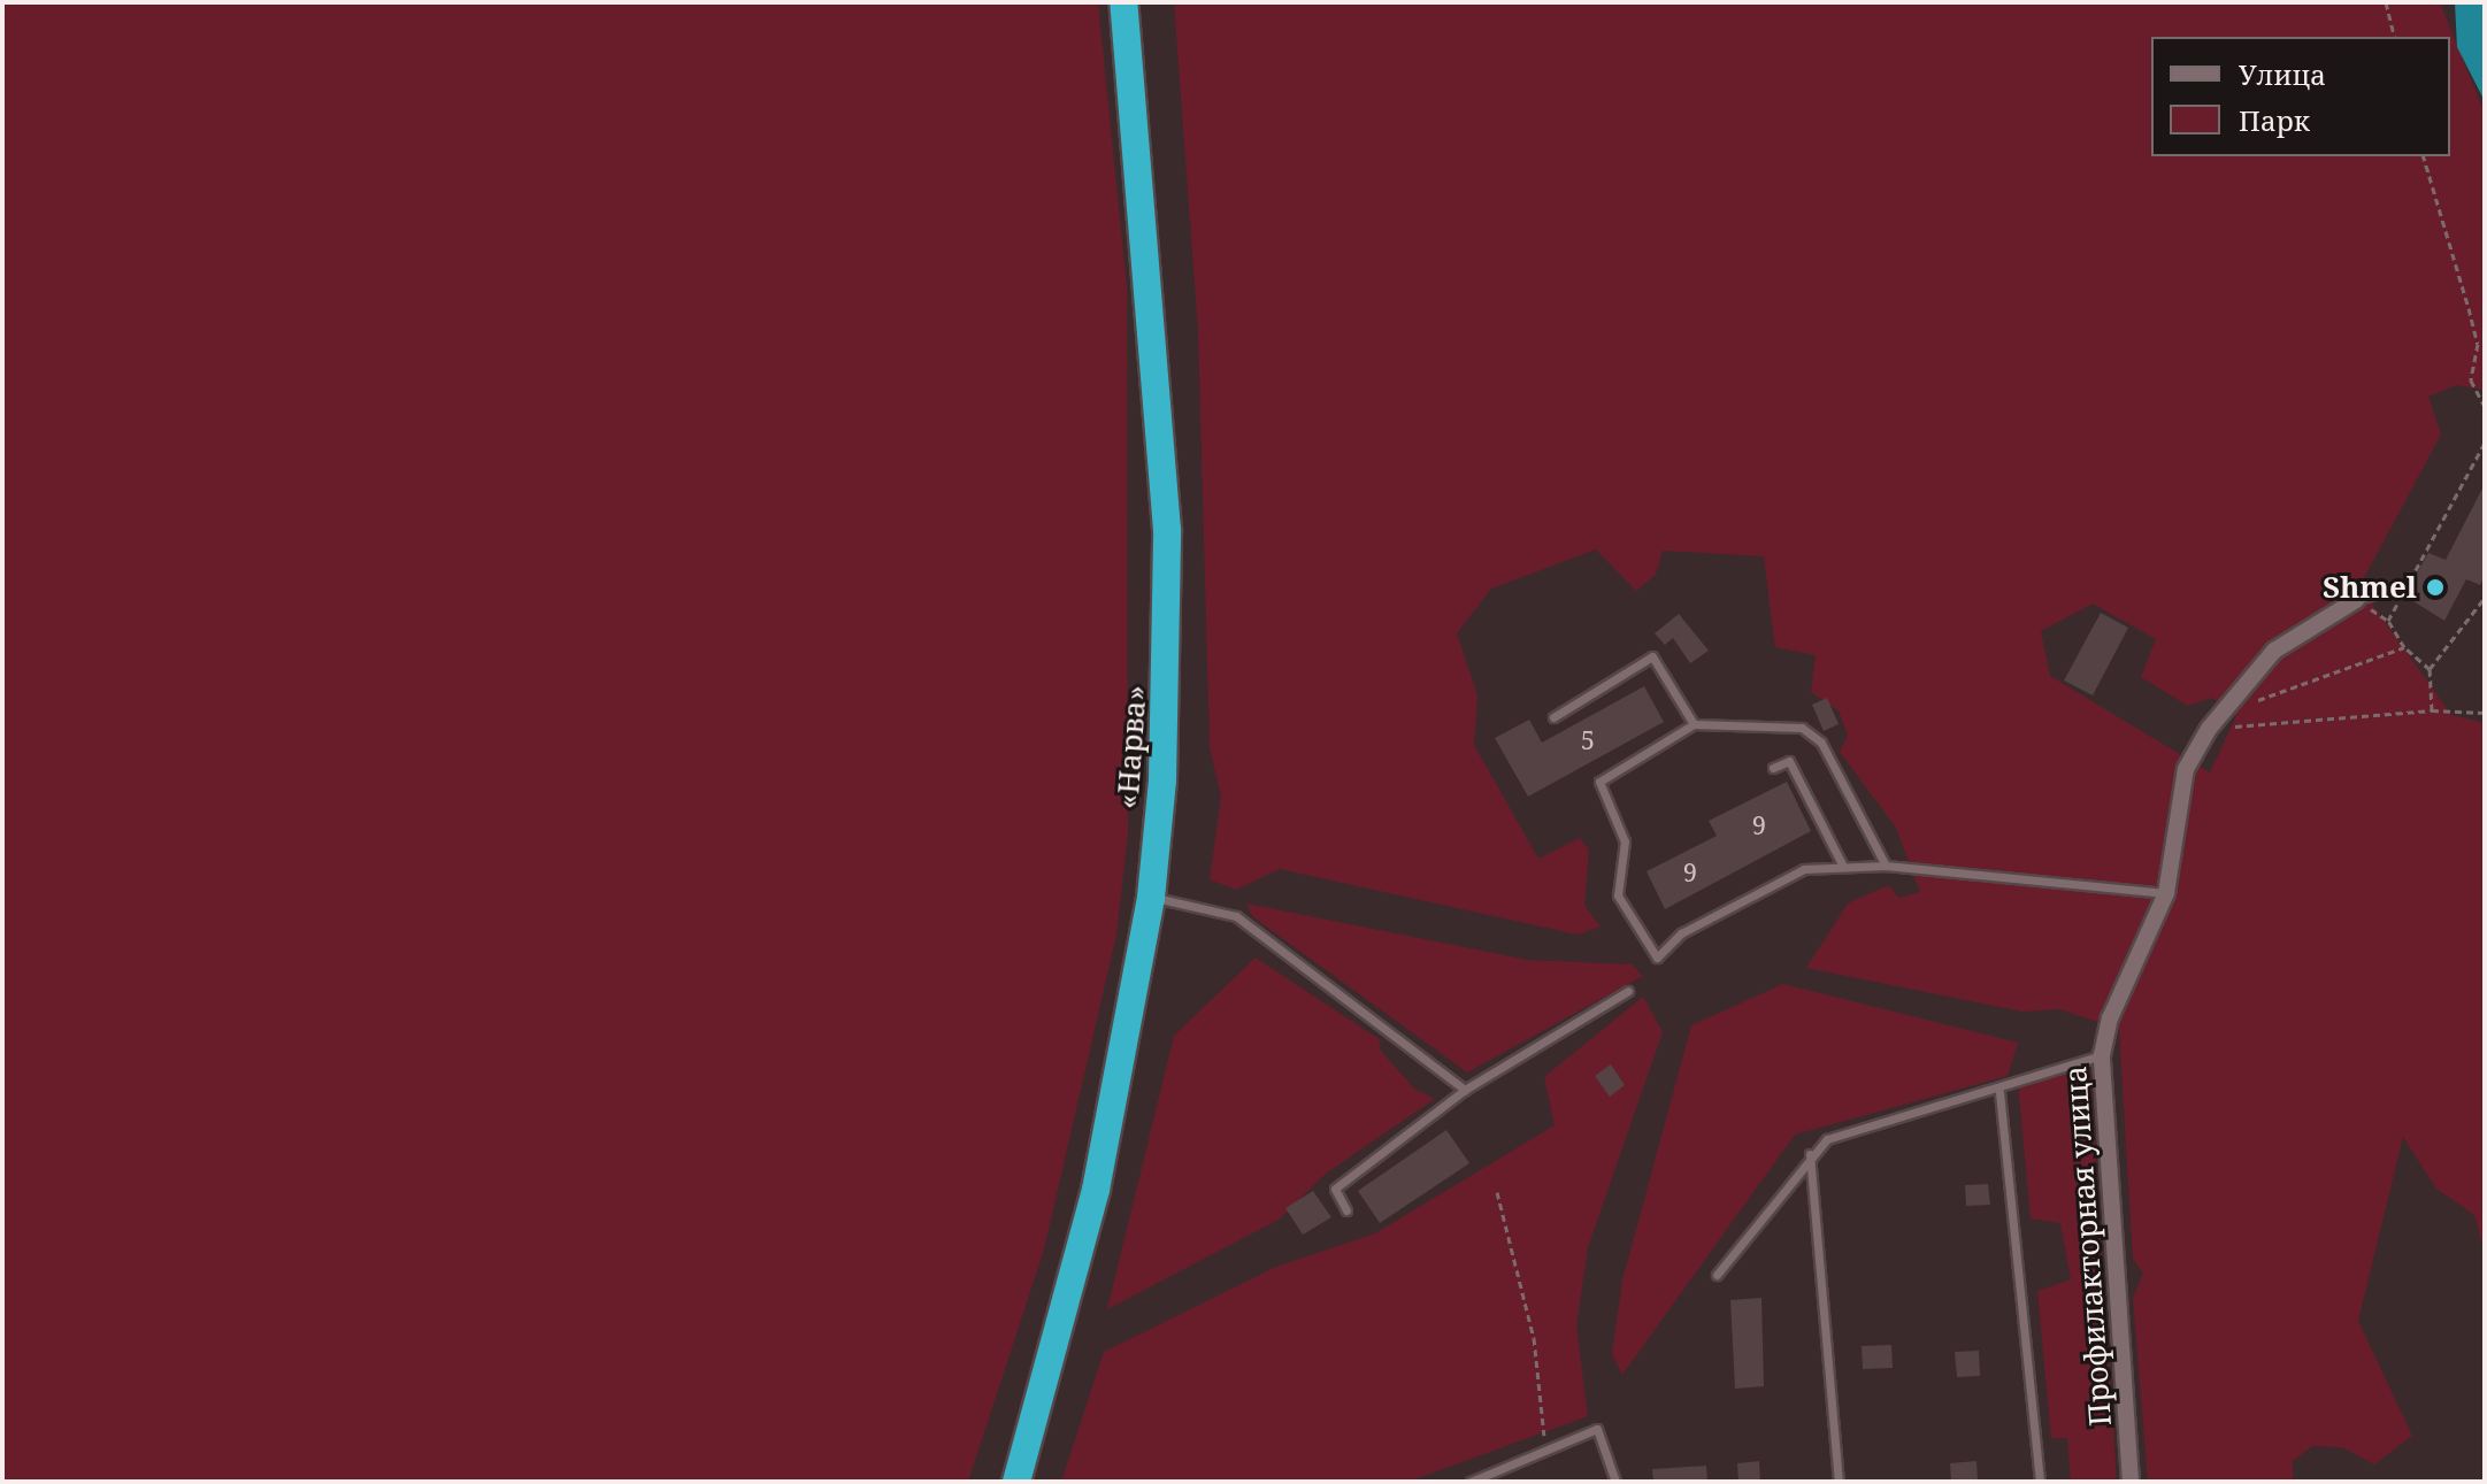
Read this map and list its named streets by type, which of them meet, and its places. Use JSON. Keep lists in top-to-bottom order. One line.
{"streets":{"highway":["«Нарва»"],"street":["Профилакторная улица"]},"places":["Shmel"],"house_numbers":["5","9","9"],"legend":["Улица","Парк"]}
